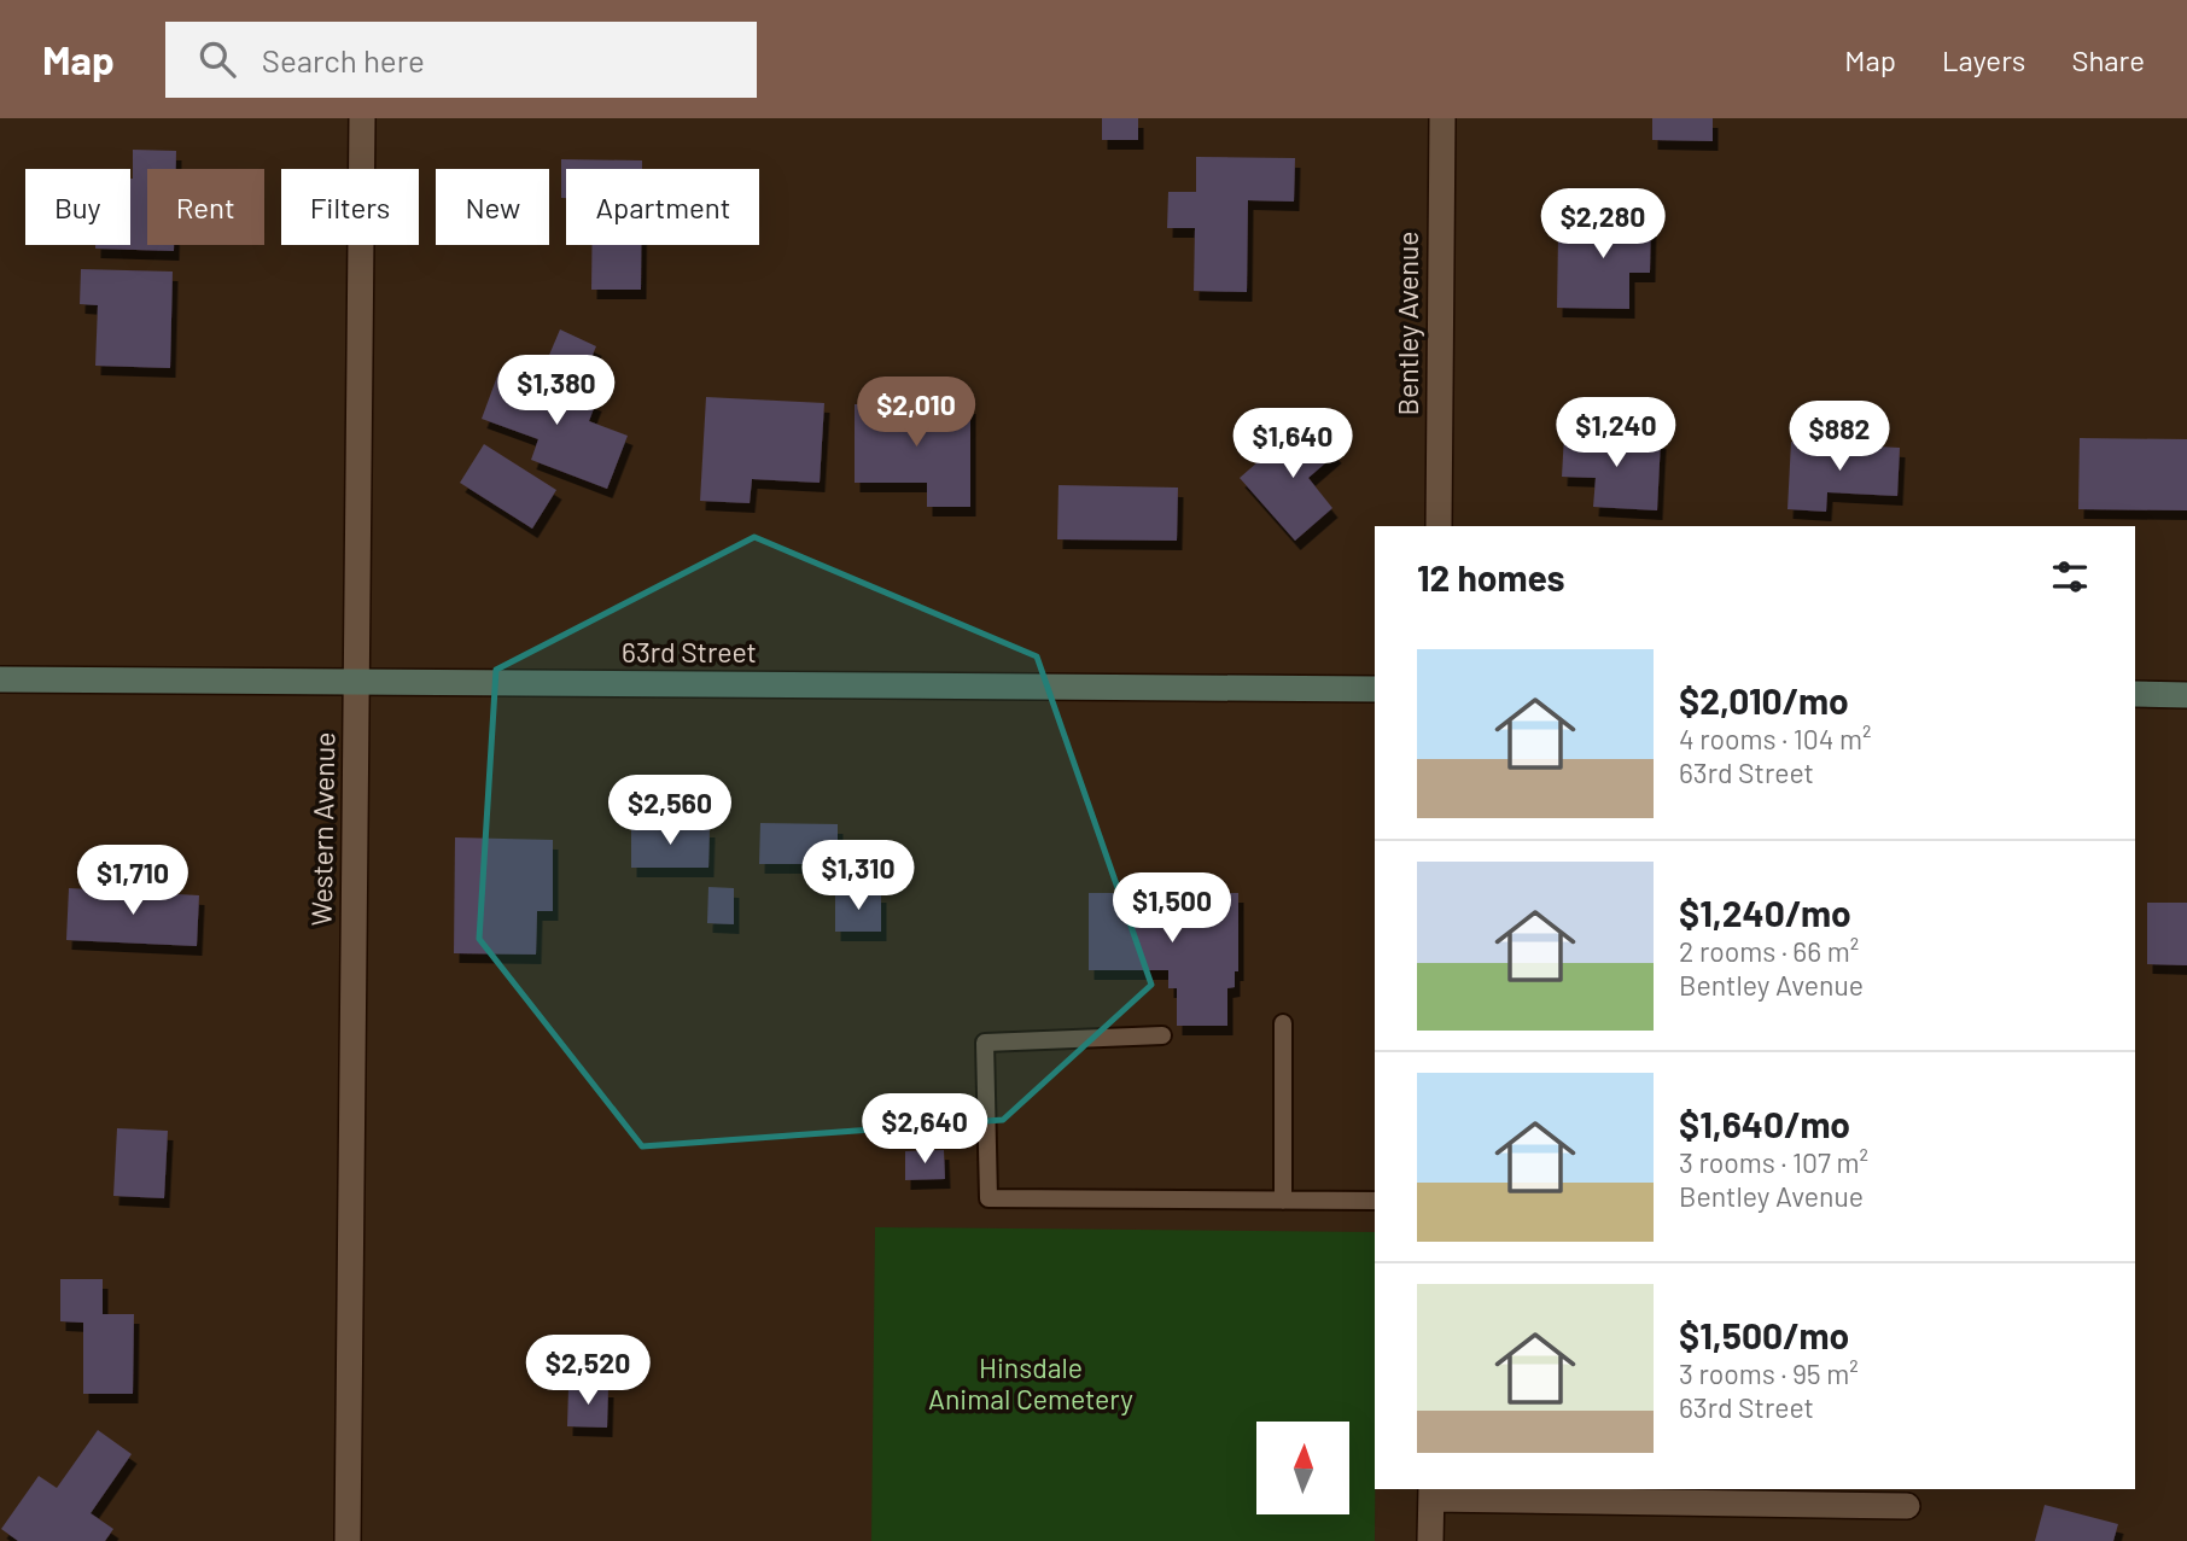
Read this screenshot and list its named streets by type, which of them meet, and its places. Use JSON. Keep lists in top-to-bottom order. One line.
{"streets":{"main road":["63rd Street"],"street":["Bentley Avenue","Western Avenue"]},"crossings":[["63rd Street","Western Avenue"]],"parks":["Hinsdale Animal Cemetery"],"north":"top","page":{"header":"Map","search":"Search here","nav":["Map","Layers","Share"],"chip":["Buy","Rent","Filters","New","Apartment"],"price":["$2,280","$1,380","$2,010","$1,240","$882","$1,640","$2,560","$1,310","$1,710","$1,500","$2,640","$2,520"],"heading":"12 homes","list":[{"name":"$2,010/mo","note":"4 rooms · 104 m² · 63rd Street"},{"name":"$1,240/mo","note":"2 rooms · 66 m² · Bentley Avenue"},{"name":"$1,640/mo","note":"3 rooms · 107 m² · Bentley Avenue"},{"name":"$1,500/mo","note":"3 rooms · 95 m² · 63rd Street"}]}}
